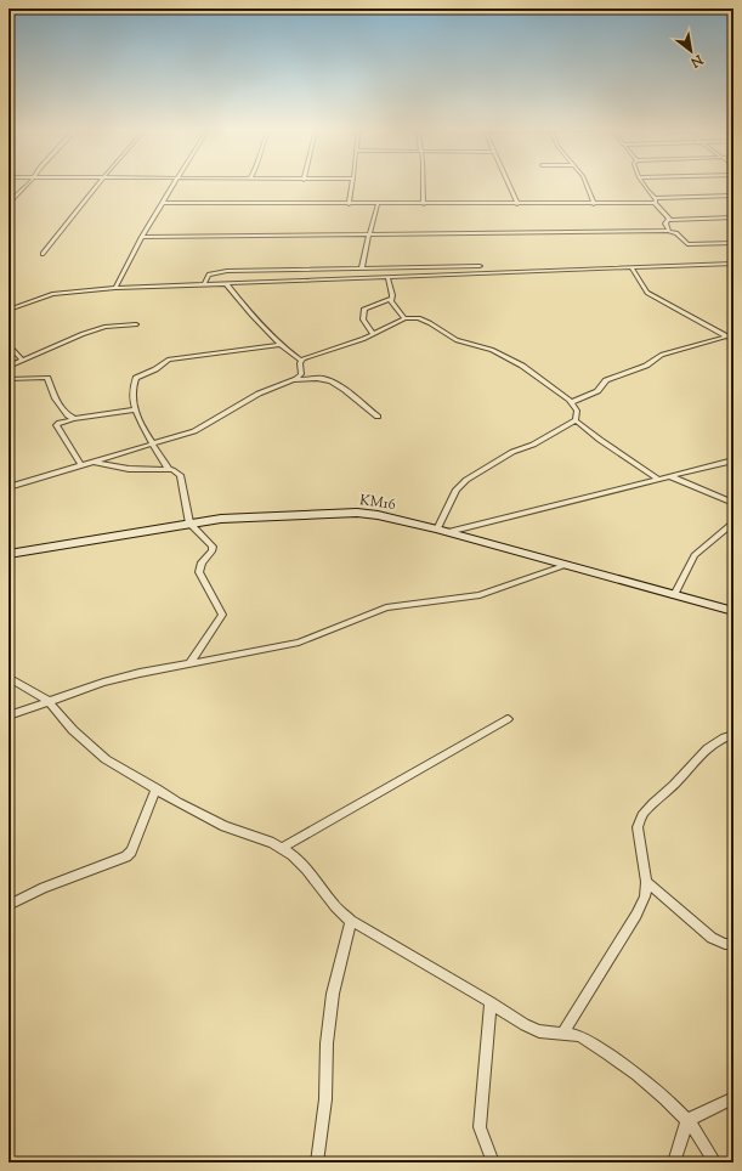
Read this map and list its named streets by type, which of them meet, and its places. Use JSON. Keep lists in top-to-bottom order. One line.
{"streets":{"street":["KM16"]},"north":"bottom right"}
